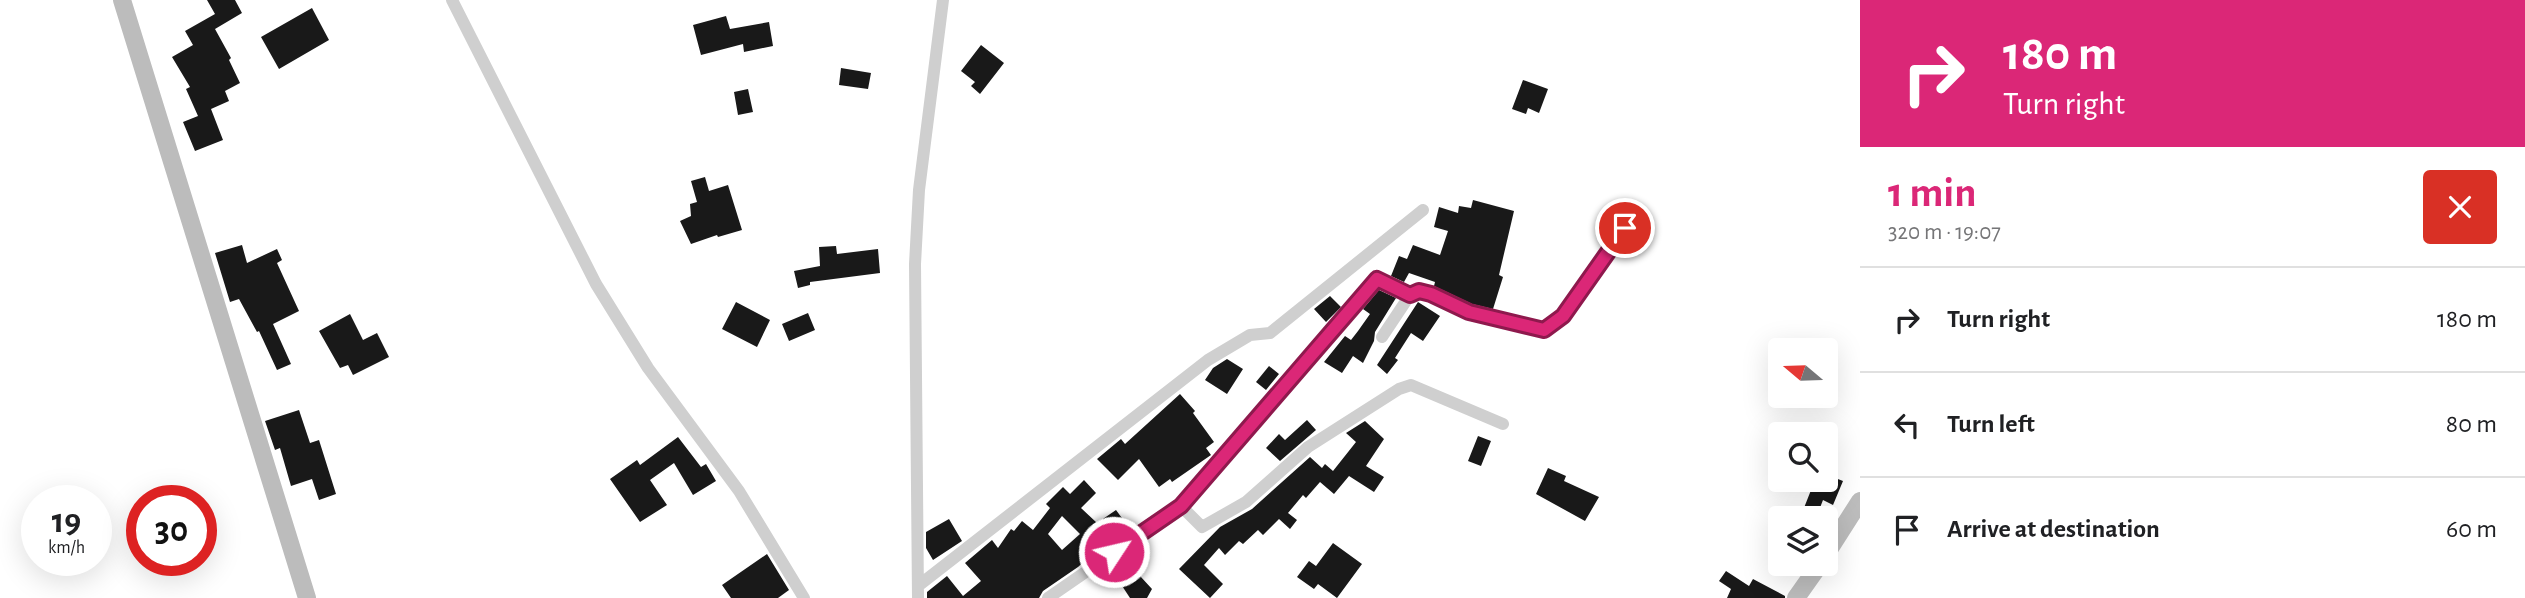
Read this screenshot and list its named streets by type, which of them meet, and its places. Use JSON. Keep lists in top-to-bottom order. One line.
{"north":"left","page":{"turn":["180 m","Turn right"],"heading":["1 min","320 m · 19:07"],"list":[{"name":"Turn right","value":"180 m"},{"name":"Turn left","value":"80 m"},{"name":"Arrive at destination","value":"60 m"}],"speed":"19 km/h","limit":"30"}}
